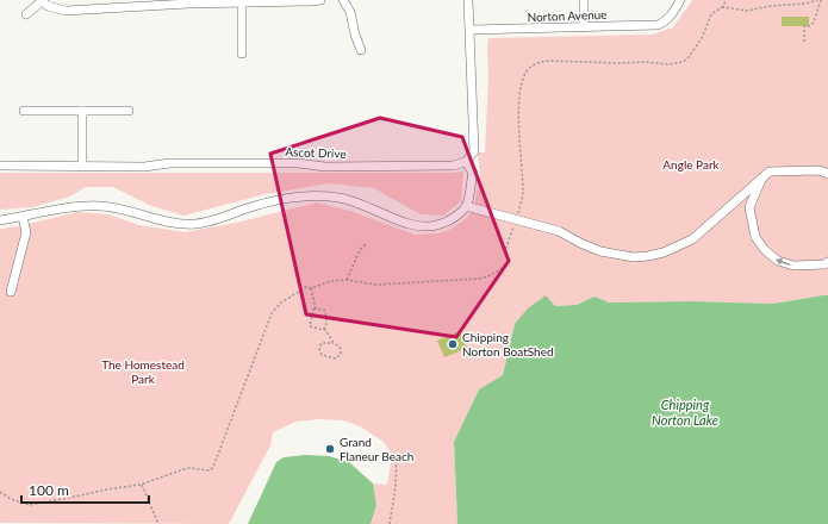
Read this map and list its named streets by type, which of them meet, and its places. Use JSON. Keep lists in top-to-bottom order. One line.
{"streets":{"street":["Norton Avenue","Ascot Drive"]},"water":["Chipping Norton Lake"],"parks":["Angle Park","The Homestead Park"],"places":["Chipping Norton BoatShed","Grand Flaneur Beach"],"scale_bar":"100 m"}
